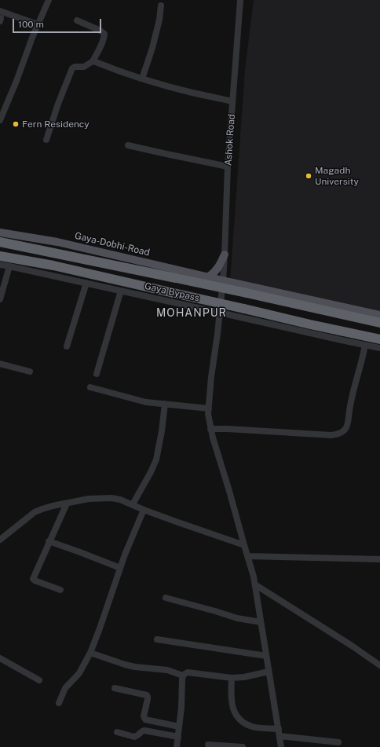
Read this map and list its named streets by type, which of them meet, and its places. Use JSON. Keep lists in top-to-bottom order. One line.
{"streets":{"highway":["Gaya Bypass"],"main road":["Gaya-Dobhi-Road"],"street":["Ashok Road"]},"crossings":[["Ashok Road","Gaya-Dobhi-Road"]],"districts":["MOHANPUR"],"places":["Fern Residency","Magadh University"],"scale_bar":"100 m"}
